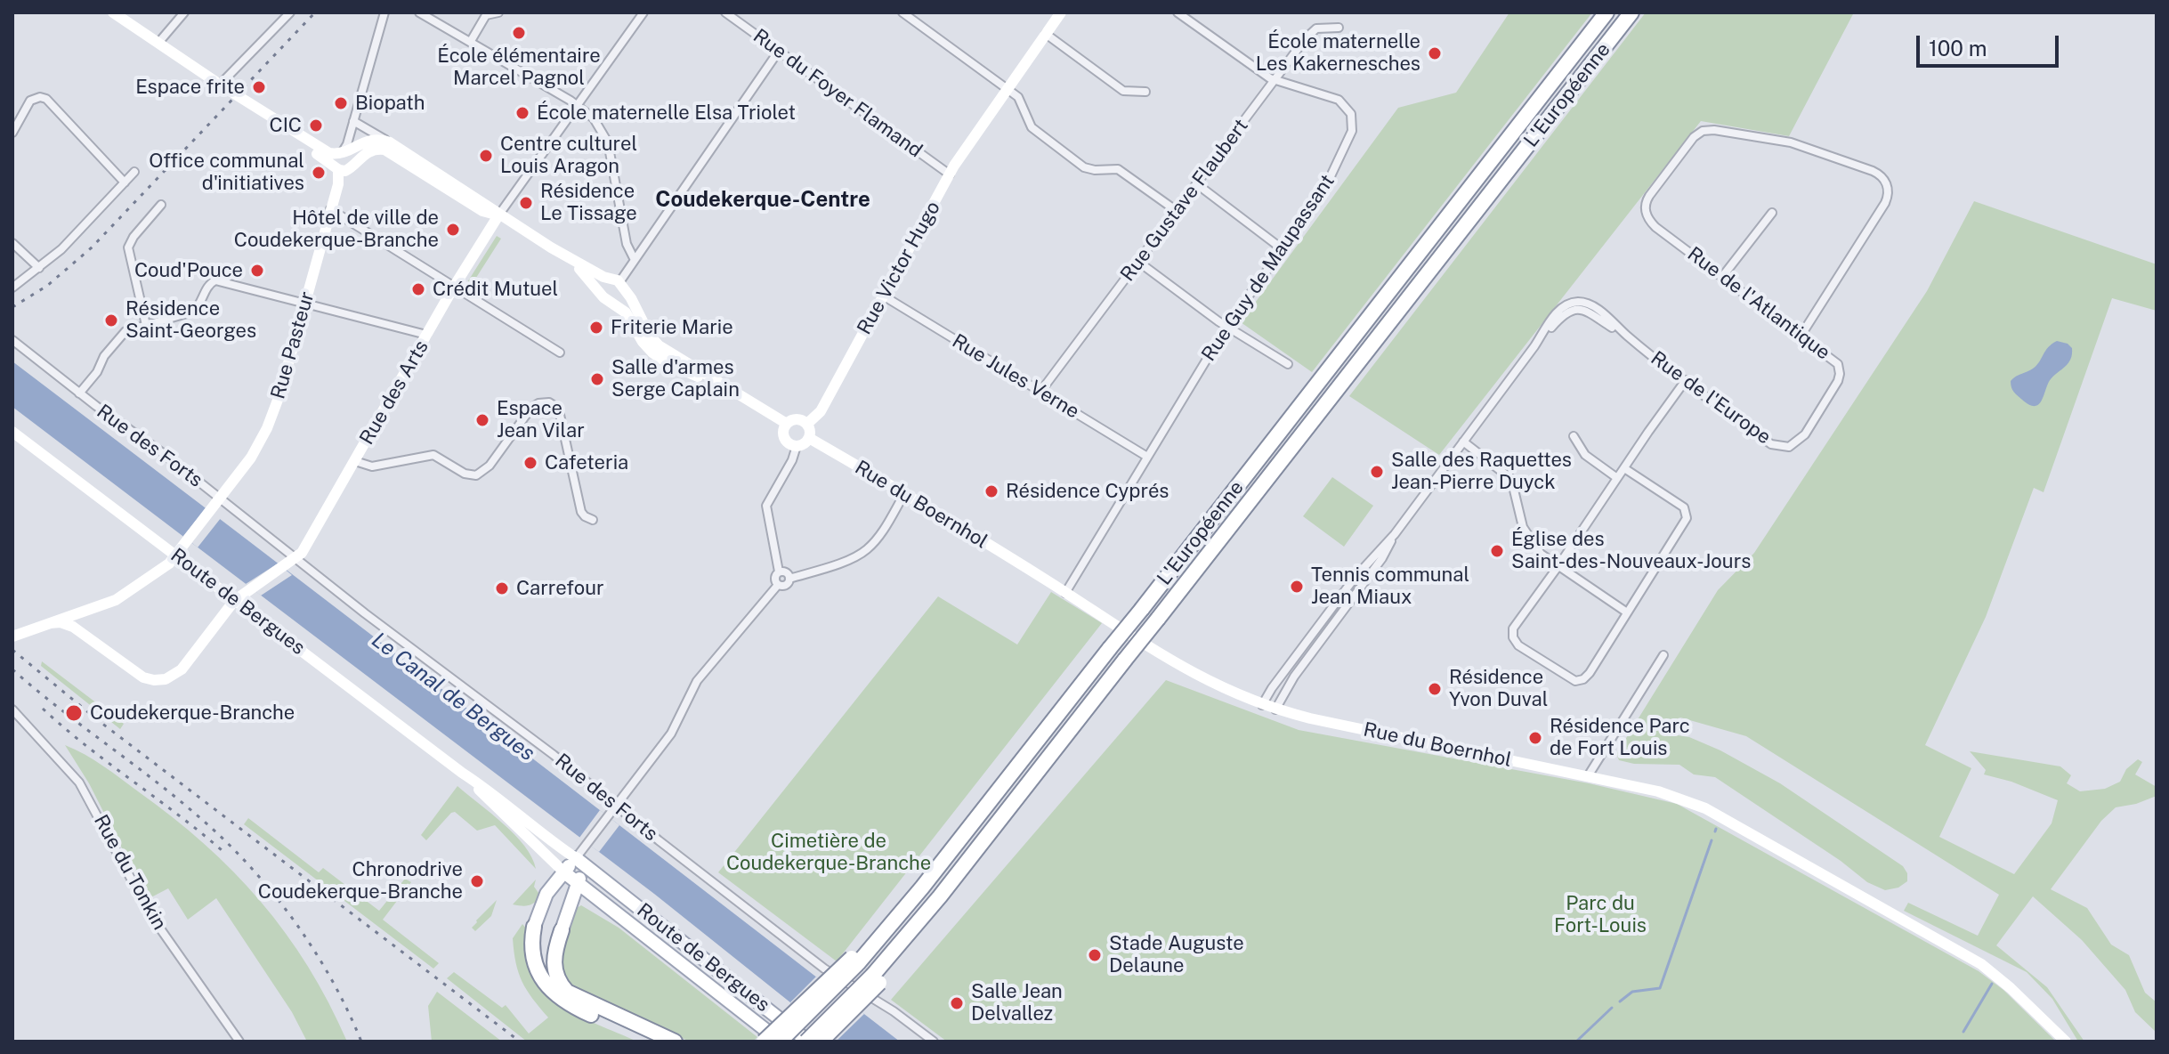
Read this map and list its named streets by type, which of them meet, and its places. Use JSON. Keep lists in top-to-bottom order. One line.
{"streets":{"highway":["L'Européenne"],"main road":["Route de Bergues"],"street":["Rue du Foyer Flamand","Rue Gustave Flaubert","Rue Victor Hugo","Rue Guy de Maupassant","Rue de l'Atlantique","Rue Pasteur","Rue Jules Verne","Rue des Arts","Rue de l'Europe","Rue des Forts","Rue du Boernhol","Rue du Tonkin"]},"crossings":[["Rue du Foyer Flamand","Rue Victor Hugo"],["L'Européenne","Route de Bergues"],["Rue Gustave Flaubert","Rue Guy de Maupassant"],["Rue Gustave Flaubert","Rue Jules Verne"],["Rue Victor Hugo","Rue Jules Verne"],["Rue Victor Hugo","Rue du Boernhol"],["Rue Guy de Maupassant","Rue Jules Verne"],["Rue Guy de Maupassant","Rue du Boernhol"],["Rue de l'Atlantique","Rue de l'Europe"],["Rue Pasteur","Rue des Forts"],["Rue Pasteur","Route de Bergues"],["Rue des Arts","Rue des Forts"]],"districts":["Coudekerque-Centre"],"water":["Le Canal de Bergues"],"parks":["Cimetière de Coudekerque-Branche","Parc du Fort-Louis"],"places":["École élémentaire Marcel Pagnol","École maternelle Les Kakernesches","Espace frite","Biopath","École maternelle Elsa Triolet","CIC","Centre culturel Louis Aragon","Office communal d'initiatives","Résidence Le Tissage","Hôtel de ville de Coudekerque-Branche","Coud'Pouce","Crédit Mutuel","Résidence Saint-Georges","Friterie Marie","Salle d'armes Serge Caplain","Espace Jean Vilar","Cafeteria","Salle des Raquettes Jean-Pierre Duyck","Résidence Cyprés","Église des Saint-des-Nouveaux-Jours","Tennis communal Jean Miaux","Carrefour","Résidence Yvon Duval","Coudekerque-Branche","Résidence Parc de Fort Louis","Chronodrive Coudekerque-Branche","Stade Auguste Delaune","Salle Jean Delvallez"],"scale_bar":"100 m"}
